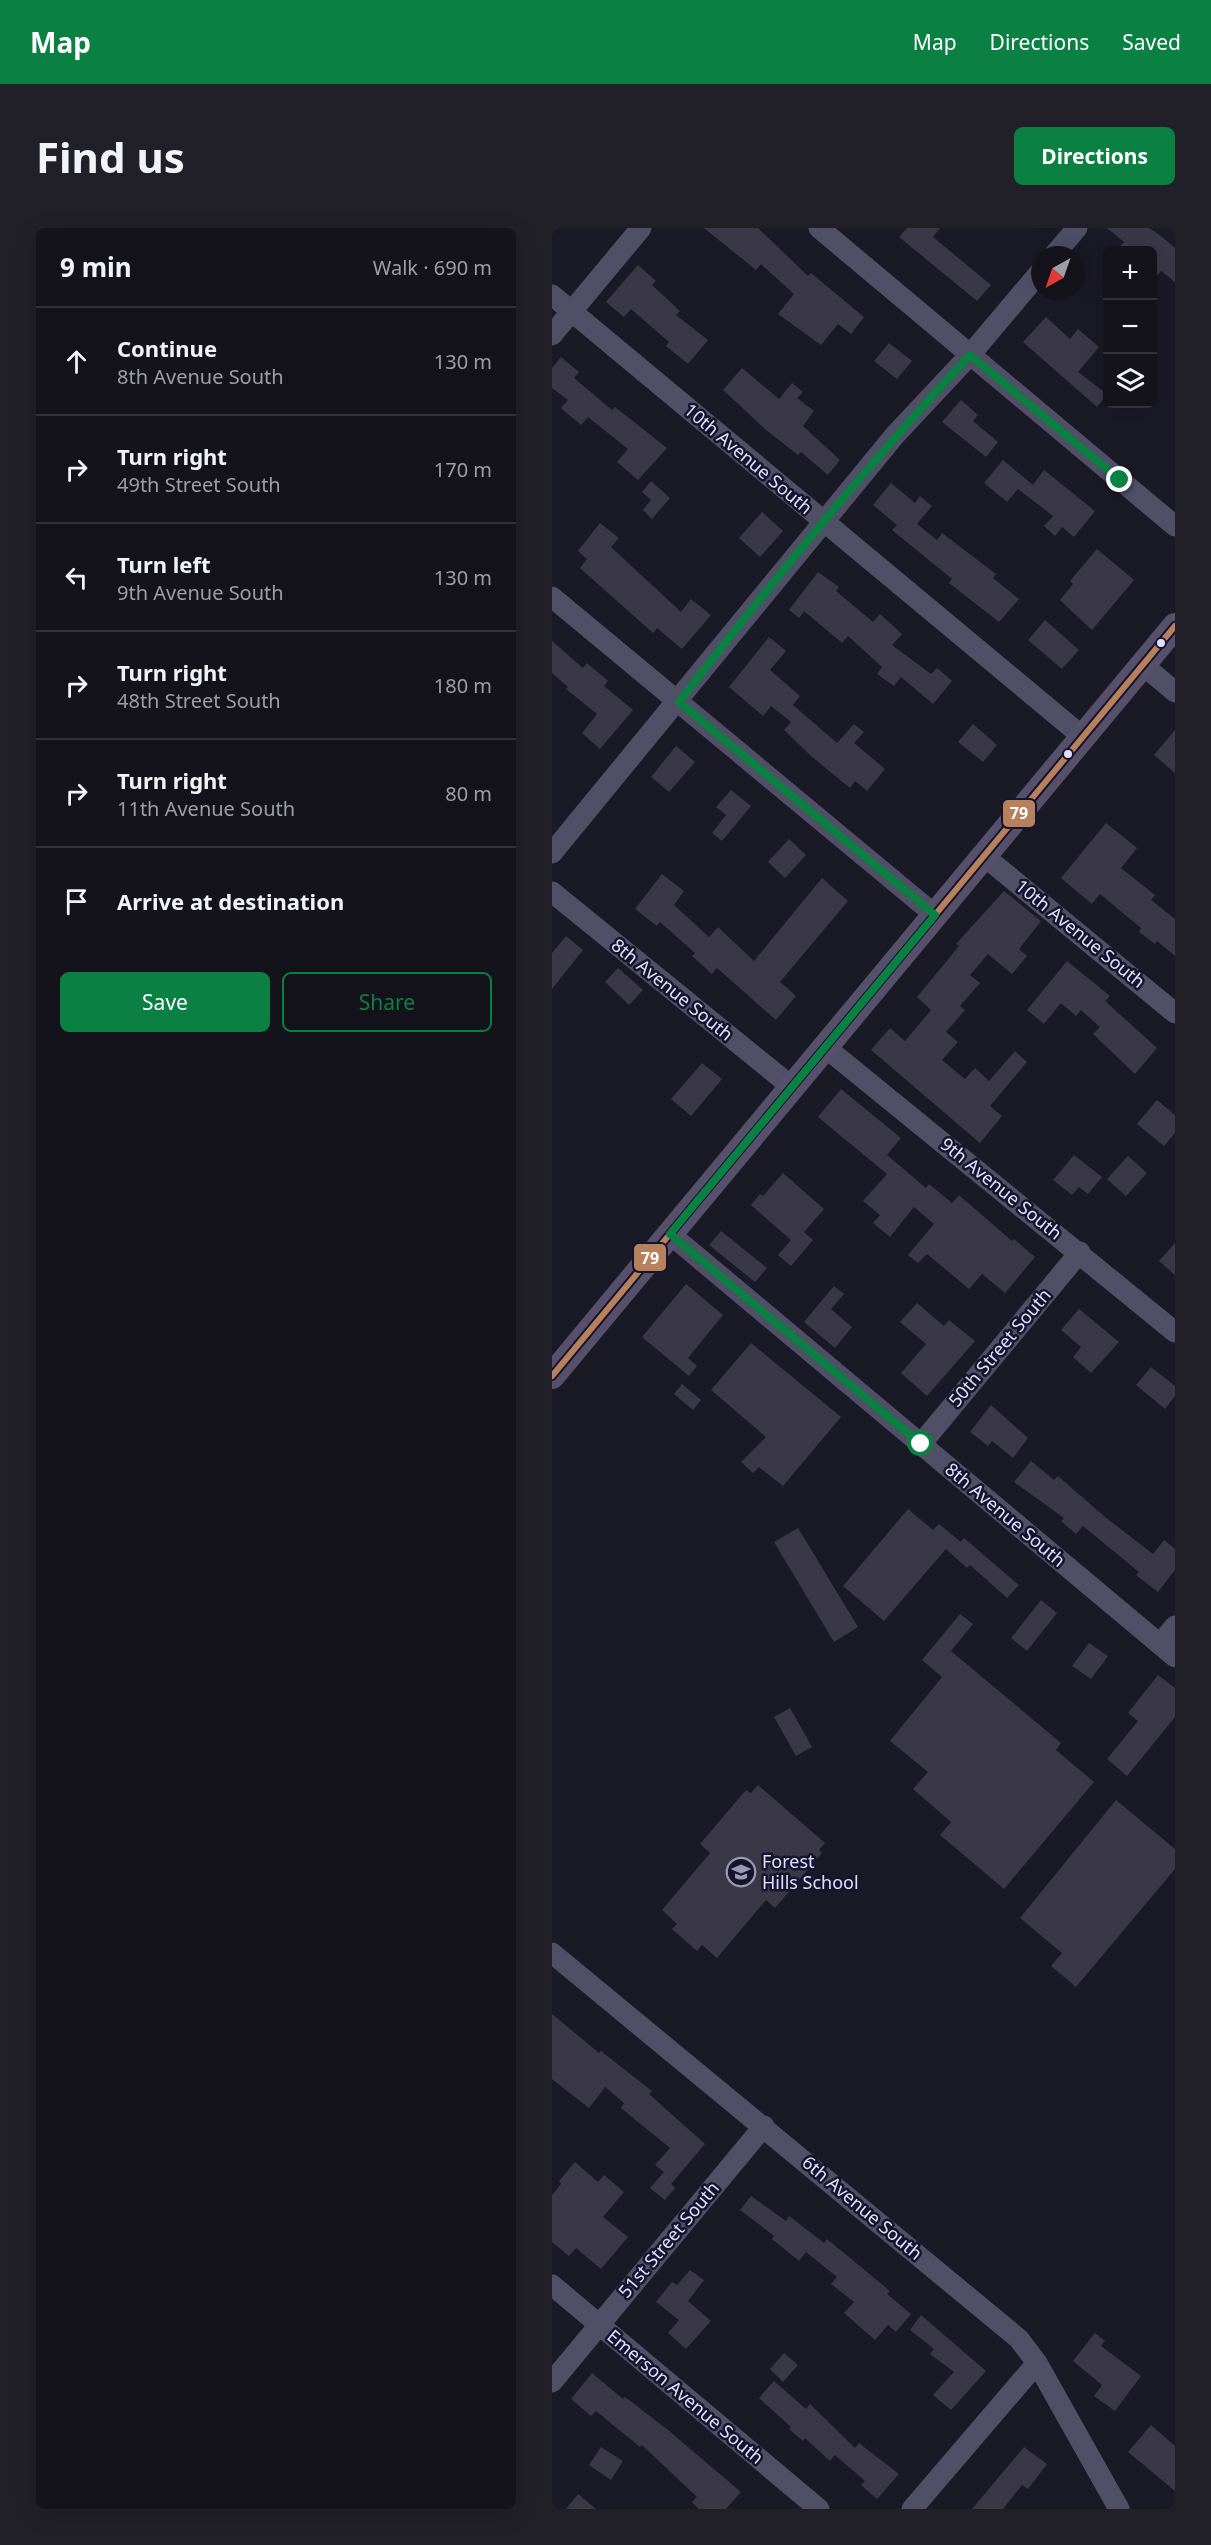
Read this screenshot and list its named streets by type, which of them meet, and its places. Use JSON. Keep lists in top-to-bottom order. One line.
{"streets":{"street":["10th Avenue South","8th Avenue South","9th Avenue South","50th Street South","6th Avenue South","51st Street South","Emerson Avenue South"]},"crossings":[["8th Avenue South","50th Street South"],["9th Avenue South","50th Street South"],["6th Avenue South","51st Street South"],["51st Street South","Emerson Avenue South"]],"places":{"school or university":["Forest Hills School"]},"lines":["transit line 79"],"north":"bottom left","page":{"header":"Map","nav":["Map","Directions","Saved"],"buttons":["Directions",["Save","Share"]],"title":"Find us","heading":["9 min","Walk · 690 m"],"map_buttons":["+","−"],"list":[["Continue","8th Avenue South","130 m"],["Turn right","49th Street South","170 m"],["Turn left","9th Avenue South","130 m"],["Turn right","48th Street South","180 m"],["Turn right","11th Avenue South","80 m"],"Arrive at destination"]}}
